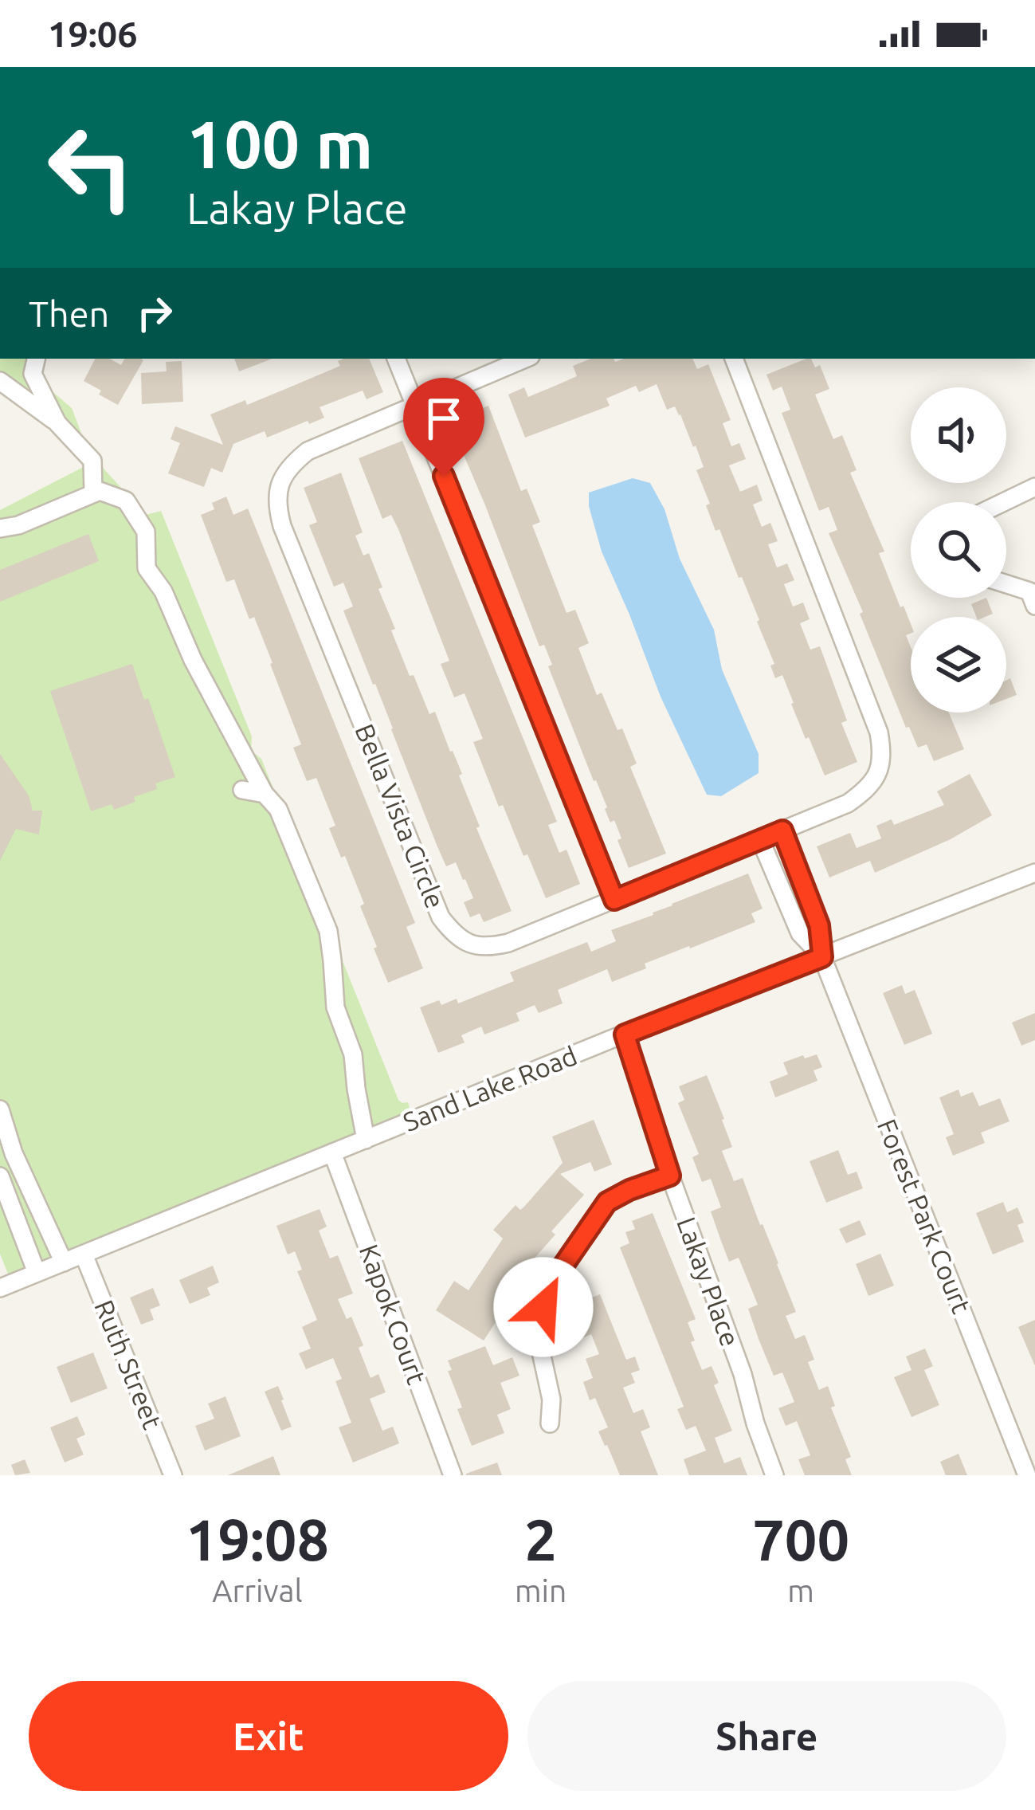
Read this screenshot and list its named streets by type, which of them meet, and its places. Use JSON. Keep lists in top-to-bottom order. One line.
{"streets":{"street":["Bella Vista Circle","Sand Lake Road","Forest Park Court","Lakay Place","Kapok Court","Ruth Street"]},"crossings":[["Sand Lake Road","Forest Park Court"],["Sand Lake Road","Lakay Place"],["Sand Lake Road","Kapok Court"],["Sand Lake Road","Ruth Street"]],"page":{"status":"19:06","turn":["100 m","Lakay Place"],"then":"Then","eta":["19:08","Arrival","2","min","700","m"],"buttons":["Exit","Share"]}}
